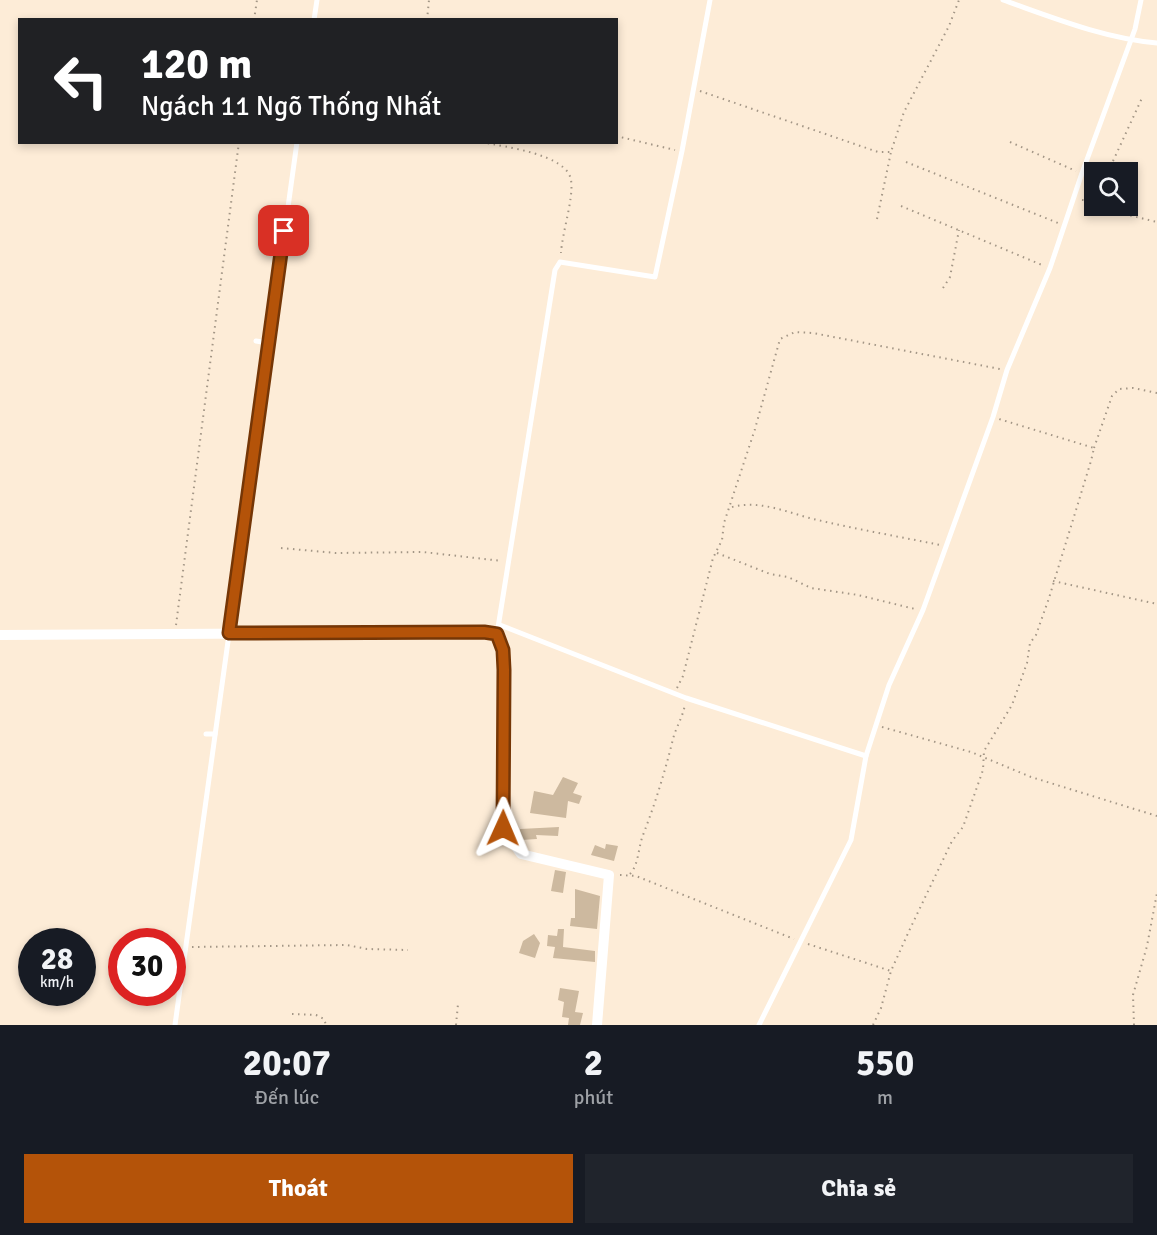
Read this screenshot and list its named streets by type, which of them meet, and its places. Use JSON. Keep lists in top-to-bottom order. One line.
{"page":{"turn":["120 m","Ngách 11 Ngõ Thống Nhất"],"speed":"28 km/h","limit":"30","eta":["20:07","Đến lúc","2","phút","550","m"],"buttons":["Thoát","Chia sẻ"]}}
